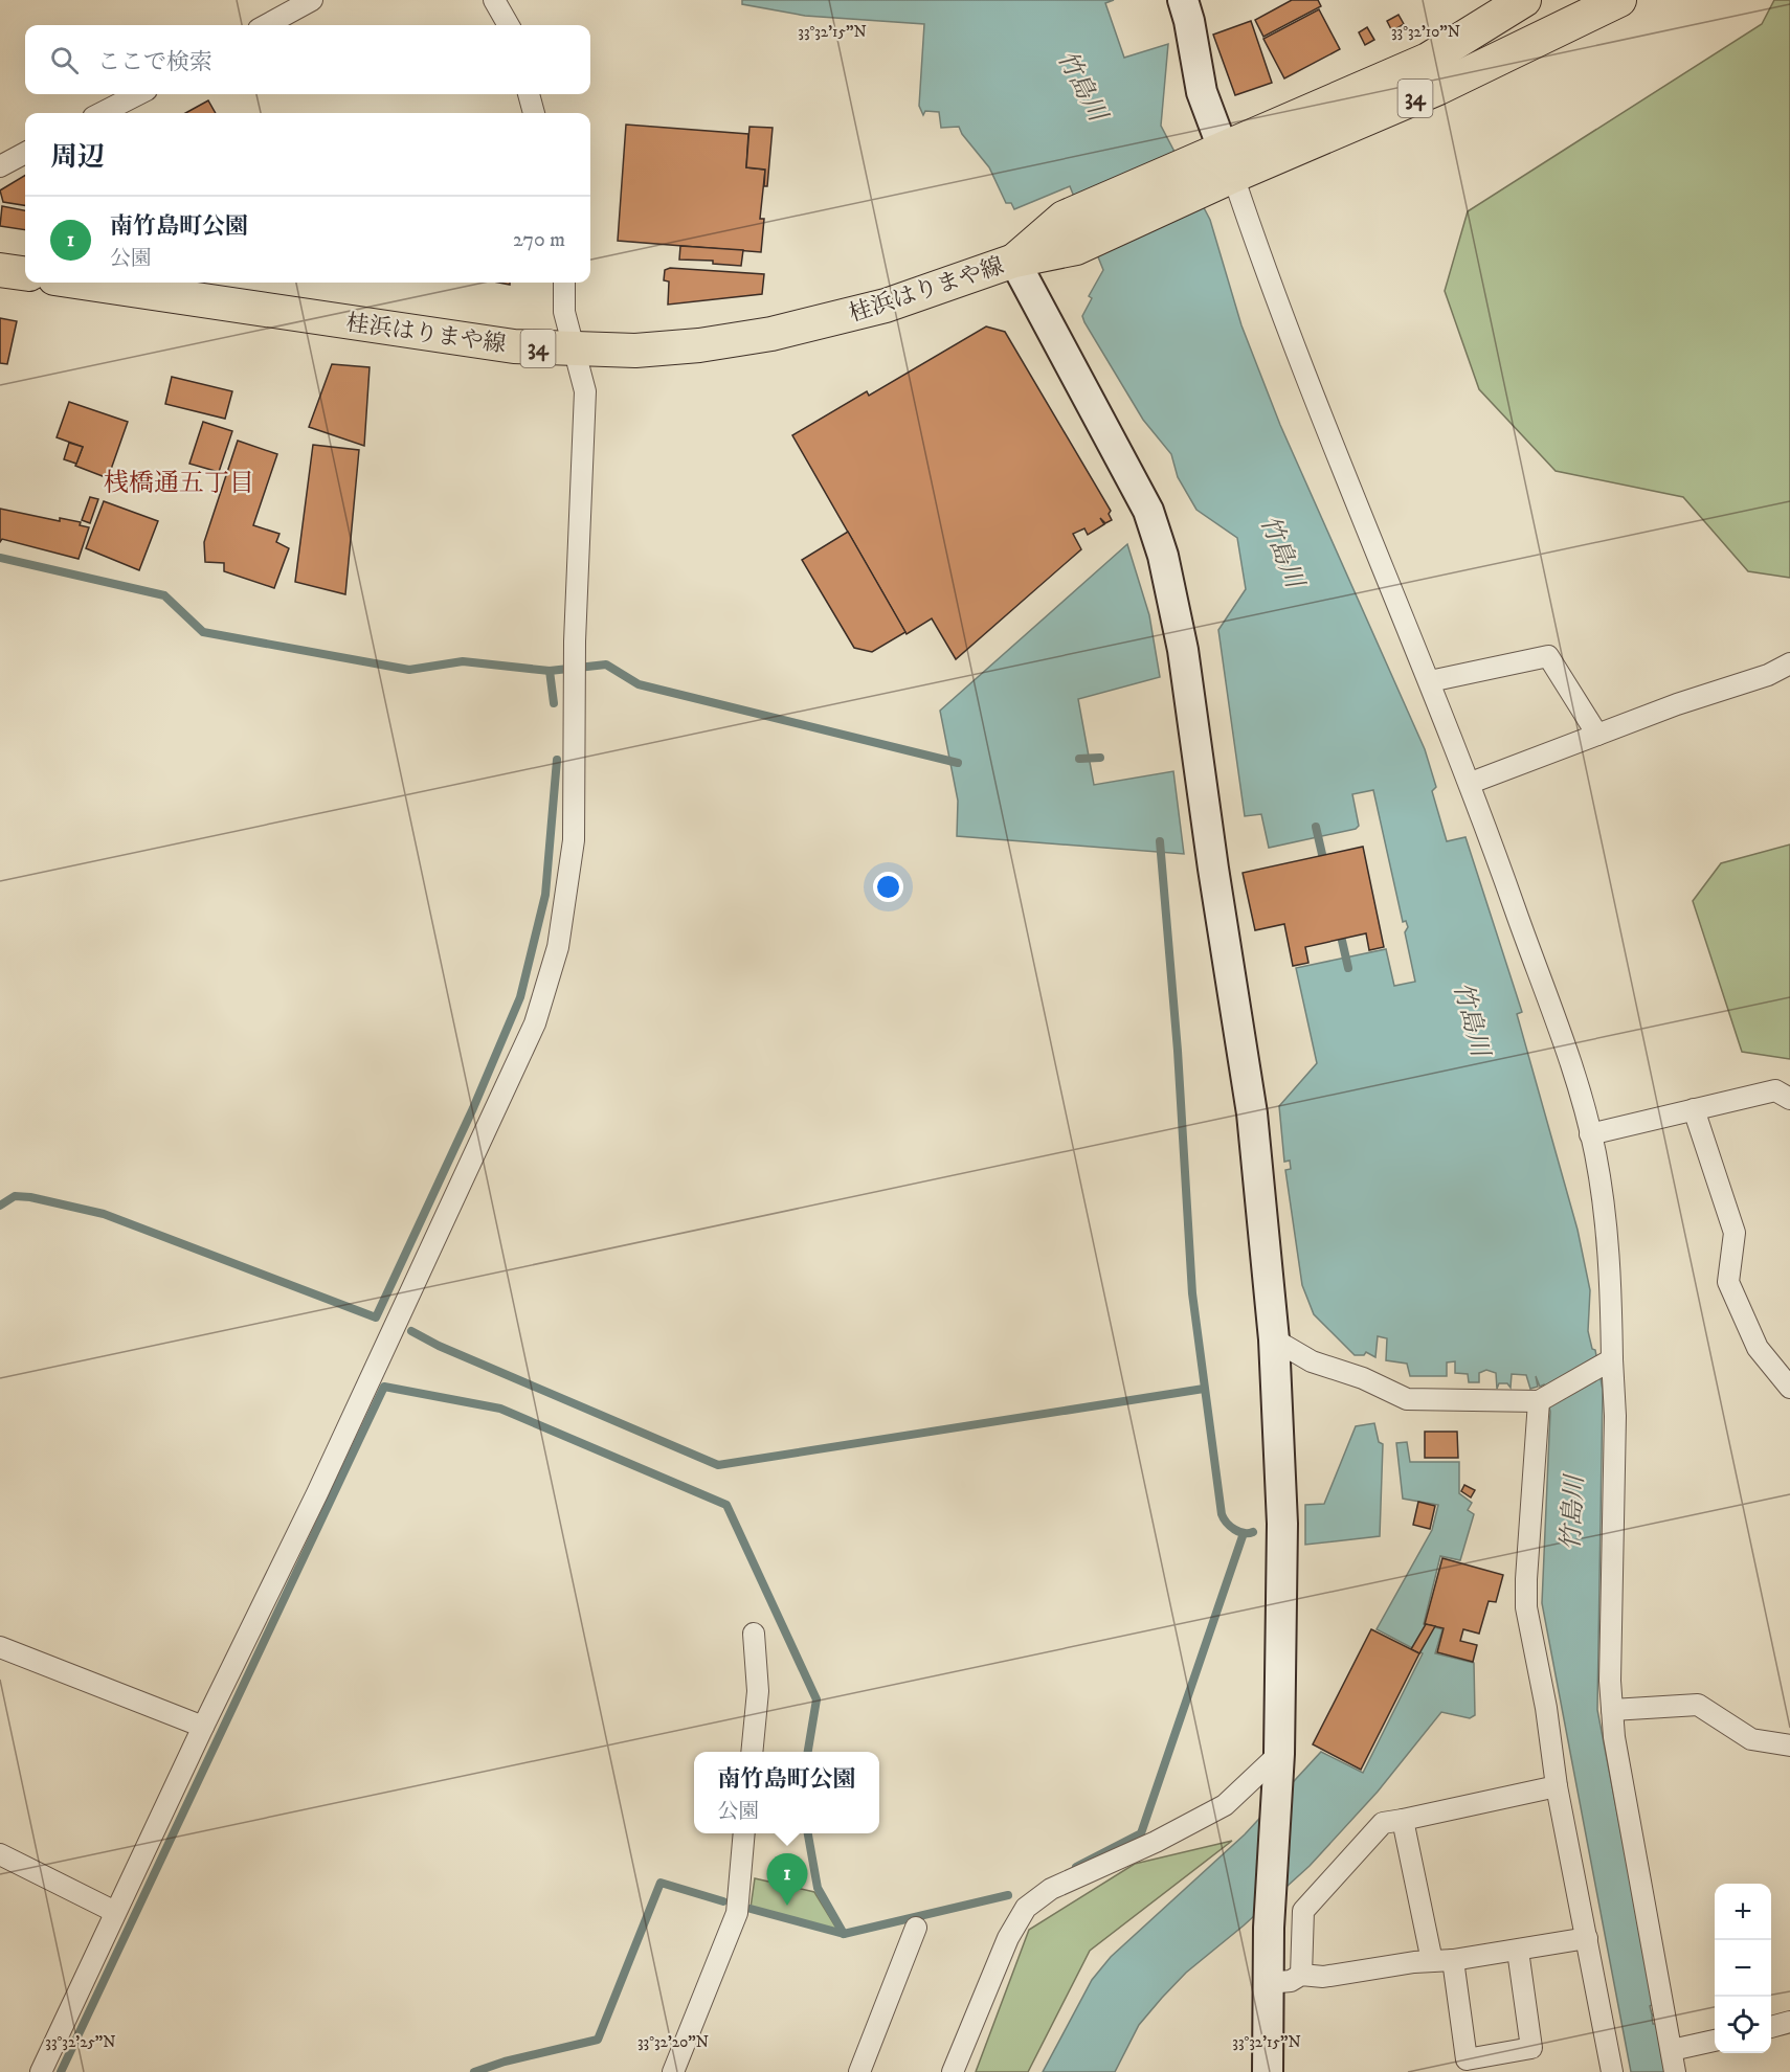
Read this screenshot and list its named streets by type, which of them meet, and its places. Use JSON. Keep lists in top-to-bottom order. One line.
{"streets":{"main road":["34","桂浜はりまや線"]},"districts":["桟橋通五丁目"],"water":["竹島川"],"page":{"search":"ここで検索","heading":"周辺","list":[{"mark":"1","name":"南竹島町公園","note":"公園","value":"270 m"}],"popup":["南竹島町公園","公園"],"pins":"1","map_buttons":["+","−"]},"coordinates":["33°32'15\"N","33°32'10\"N","33°32'25\"N","33°32'20\"N"]}
